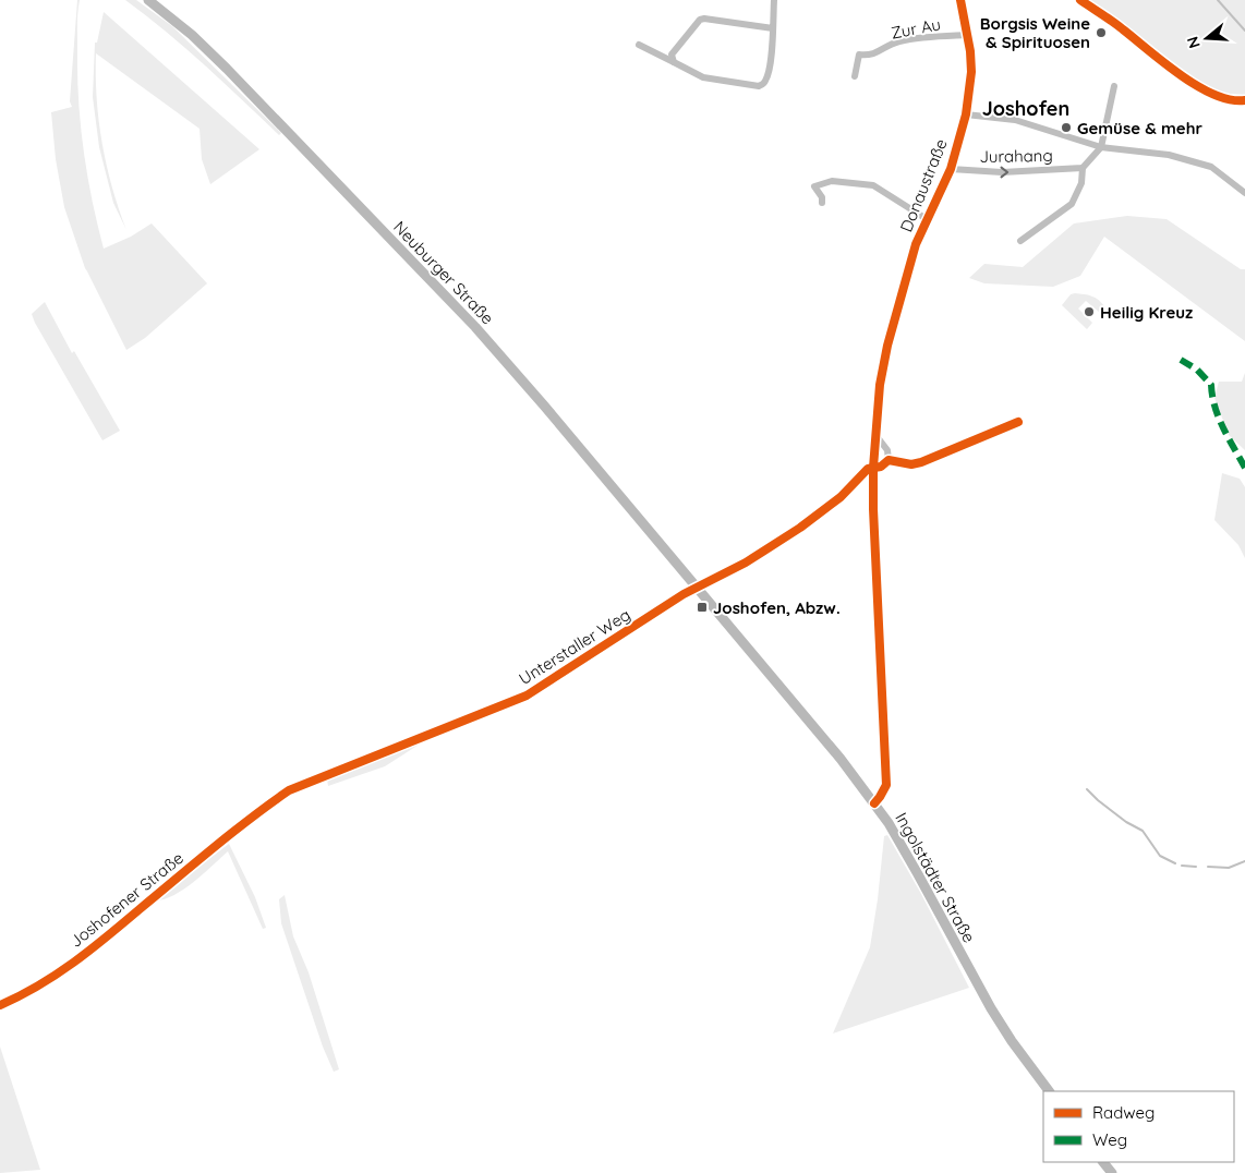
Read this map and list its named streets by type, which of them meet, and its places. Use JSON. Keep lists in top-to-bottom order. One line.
{"streets":{"main road":["Neuburger Straße","Ingolstädter Straße"],"street":["Zur Au","Jurahang","Donaustraße","Unterstaller Weg","Joshofener Straße"]},"crossings":[["Zur Au","Donaustraße"],["Jurahang","Donaustraße"],["Neuburger Straße","Unterstaller Weg"],["Neuburger Straße","Ingolstädter Straße"],["Unterstaller Weg","Ingolstädter Straße"],["Unterstaller Weg","Joshofener Straße"]],"districts":["Joshofen"],"places":{"other":["Borgsis Weine & Spirituosen","Gemüse & mehr","Heilig Kreuz"],"transit":["Joshofen, Abzw."]},"legend":["Radweg","Weg"],"north":"left"}
